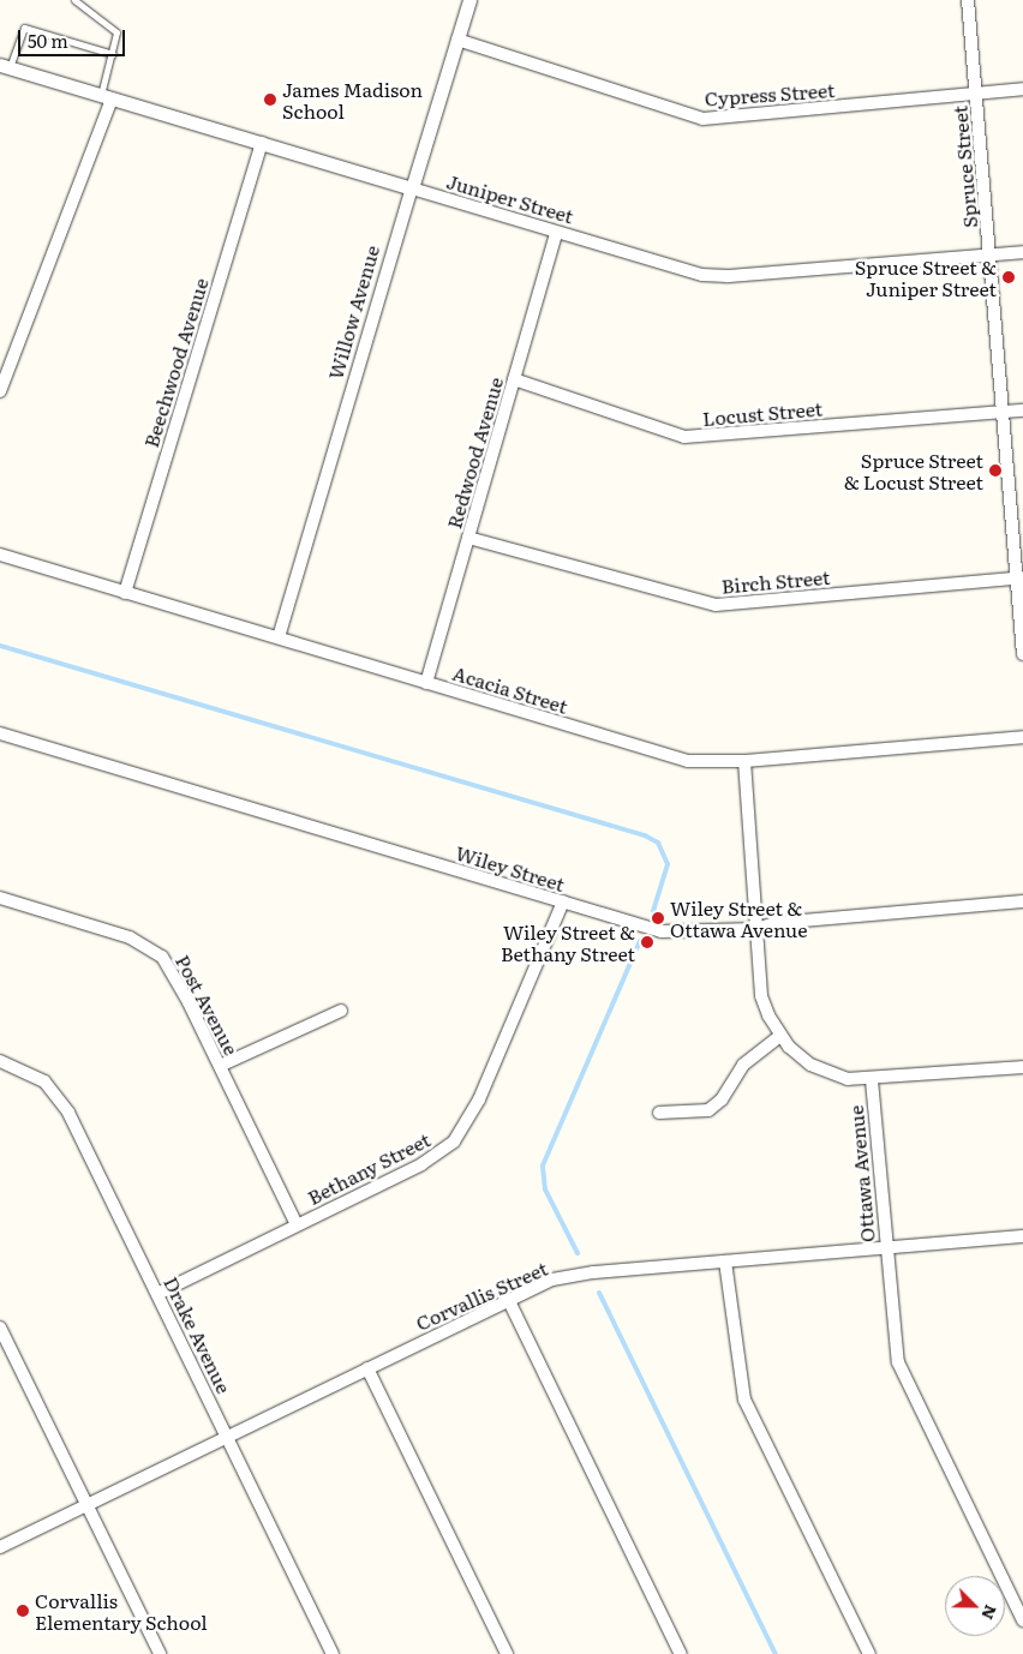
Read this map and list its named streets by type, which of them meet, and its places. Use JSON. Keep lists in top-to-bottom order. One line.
{"streets":{"street":["Cypress Street","Spruce Street","Juniper Street","Willow Avenue","Beechwood Avenue","Locust Street","Redwood Avenue","Birch Street","Acacia Street","Wiley Street","Post Avenue","Bethany Street","Ottawa Avenue","Corvallis Street","Drake Avenue"]},"crossings":[["Cypress Street","Spruce Street"],["Cypress Street","Willow Avenue"],["Spruce Street","Juniper Street"],["Spruce Street","Locust Street"],["Spruce Street","Birch Street"],["Juniper Street","Willow Avenue"],["Juniper Street","Beechwood Avenue"],["Juniper Street","Redwood Avenue"],["Willow Avenue","Acacia Street"],["Beechwood Avenue","Acacia Street"],["Locust Street","Redwood Avenue"],["Redwood Avenue","Birch Street"],["Redwood Avenue","Acacia Street"],["Acacia Street","Ottawa Avenue"],["Wiley Street","Bethany Street"],["Wiley Street","Ottawa Avenue"],["Post Avenue","Bethany Street"],["Bethany Street","Drake Avenue"],["Ottawa Avenue","Corvallis Street"],["Corvallis Street","Drake Avenue"]],"places":["James Madison School","Spruce Street & Juniper Street","Spruce Street & Locust Street","Wiley Street & Ottawa Avenue","Wiley Street & Bethany Street","Corvallis Elementary School"],"scale_bar":"50 m","north":"bottom right"}
